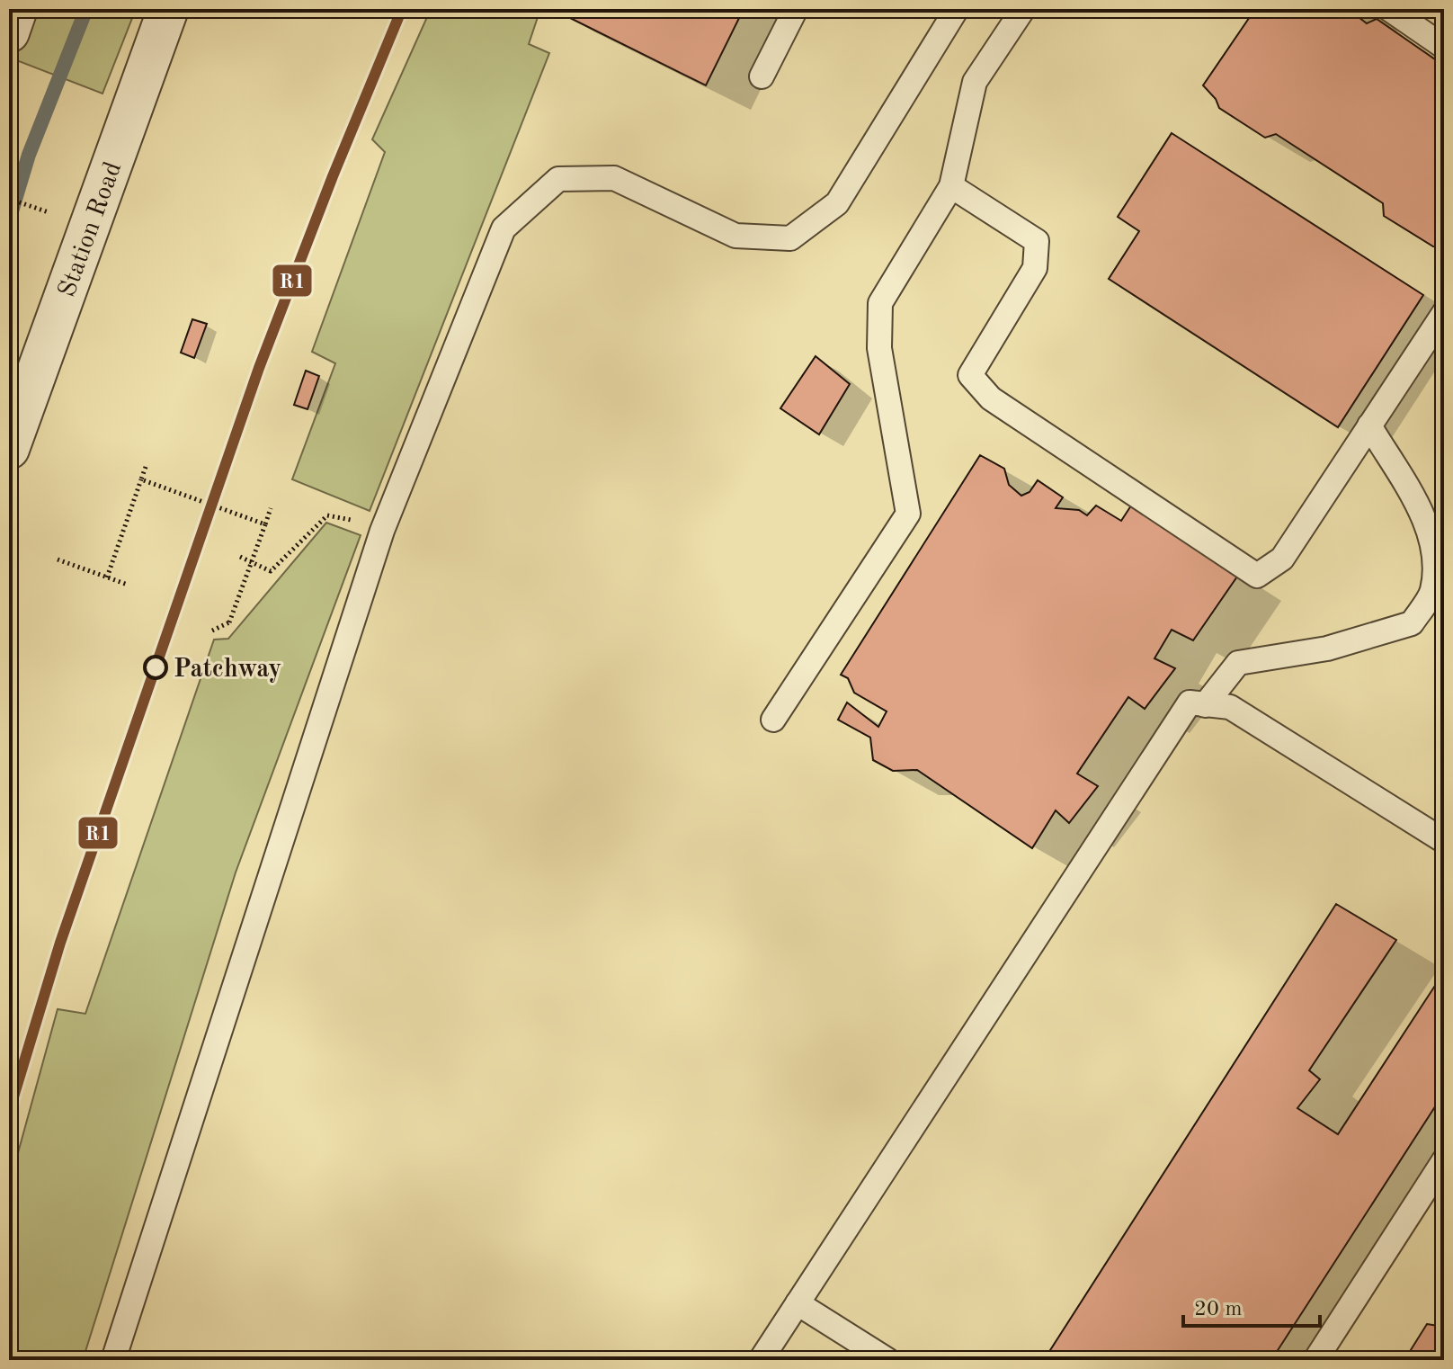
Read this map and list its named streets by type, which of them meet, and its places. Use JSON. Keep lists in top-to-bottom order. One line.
{"streets":{"street":["Station Road"]},"places":["Patchway"],"lines":["transit line R1"],"scale_bar":"20 m"}
